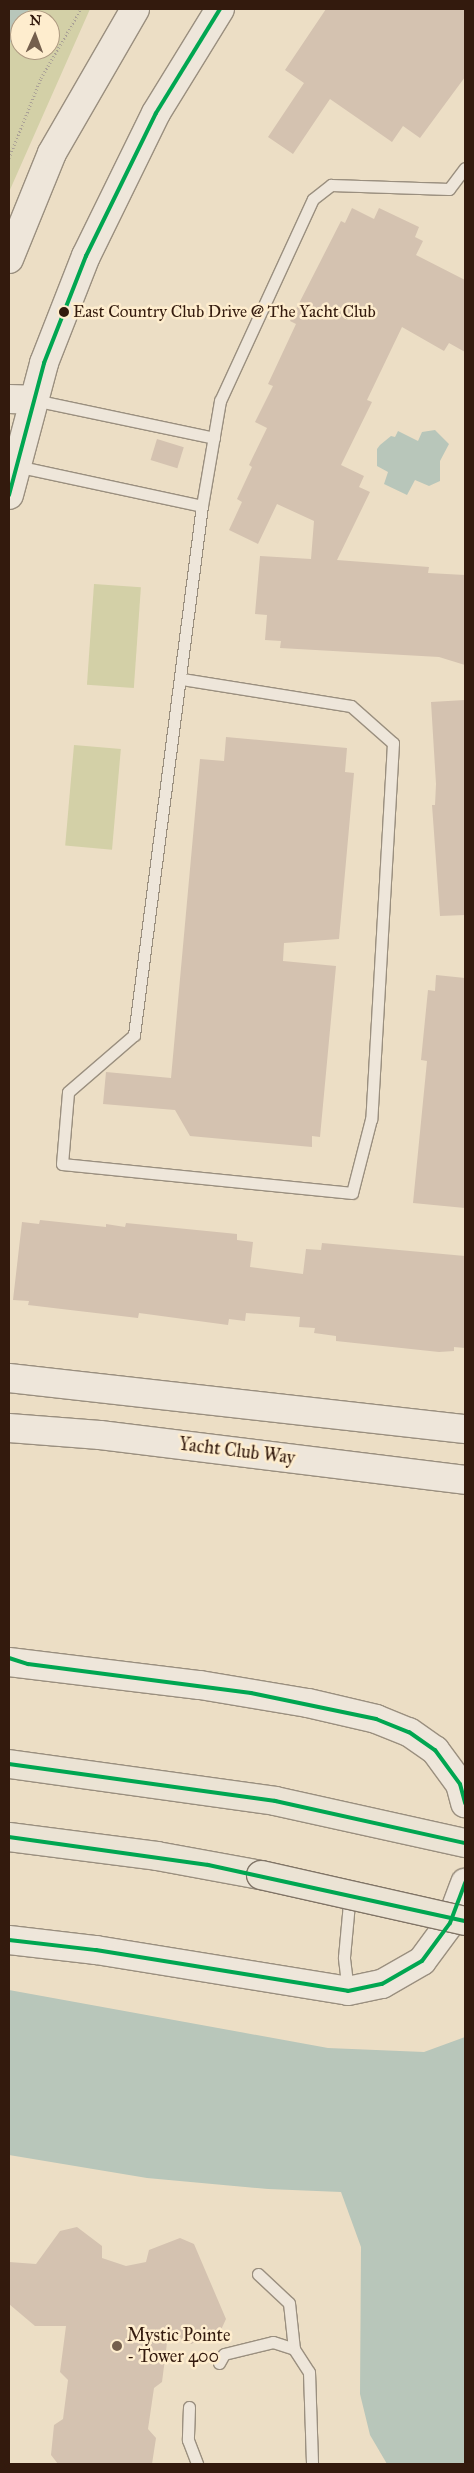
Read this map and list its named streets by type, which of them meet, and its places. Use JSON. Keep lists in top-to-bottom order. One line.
{"streets":{"street":["Yacht Club Way"]},"places":["East Country Club Drive @ The Yacht Club","Mystic Pointe - Tower 400"],"north":"top"}
